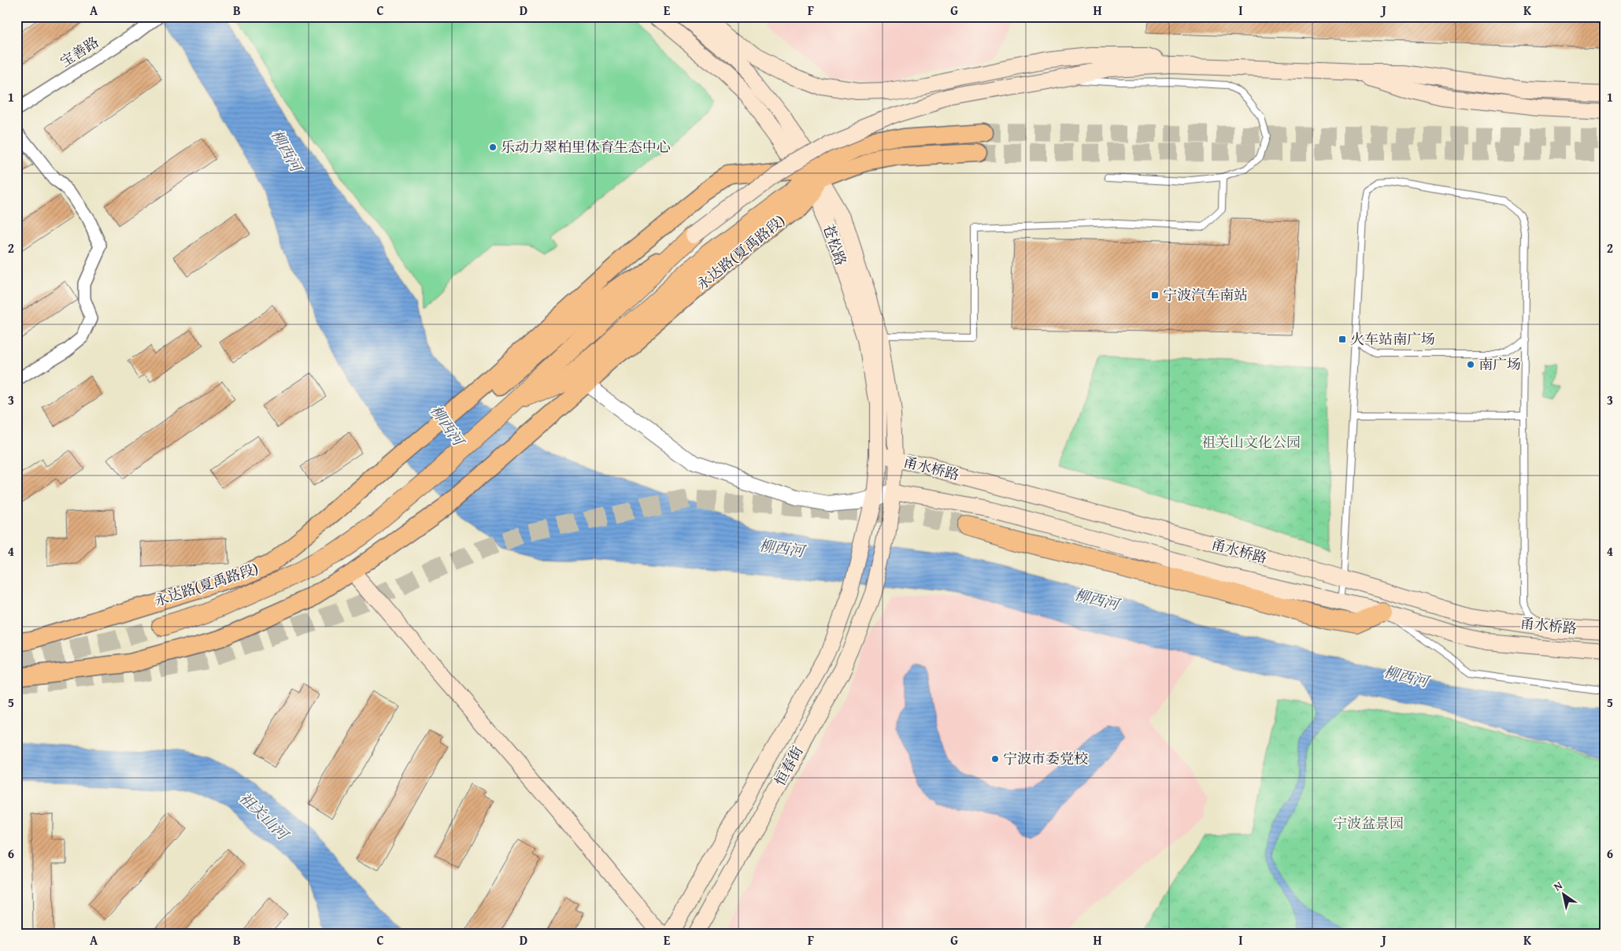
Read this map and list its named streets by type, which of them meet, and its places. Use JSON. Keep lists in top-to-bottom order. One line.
{"streets":{"main road":["苍松路","永达路(夏禹路段)","甬水桥路","恒春街"],"street":["宝善路"]},"crossings":[["苍松路","永达路(夏禹路段)"],["苍松路","甬水桥路"],["苍松路","恒春街"]],"water":["柳西河","祖关山河"],"parks":["祖关山文化公园","宁波盆景园"],"places":{"other":["乐动力翠柏里体育生态中心","南广场","宁波市委党校"],"transit":["宁波汽车南站","火车站南广场"]},"north":"top left","grid":{"columns":["A","B","C","D","E","F","G","H","I","J","K"],"rows":["1","2","3","4","5","6"]}}
